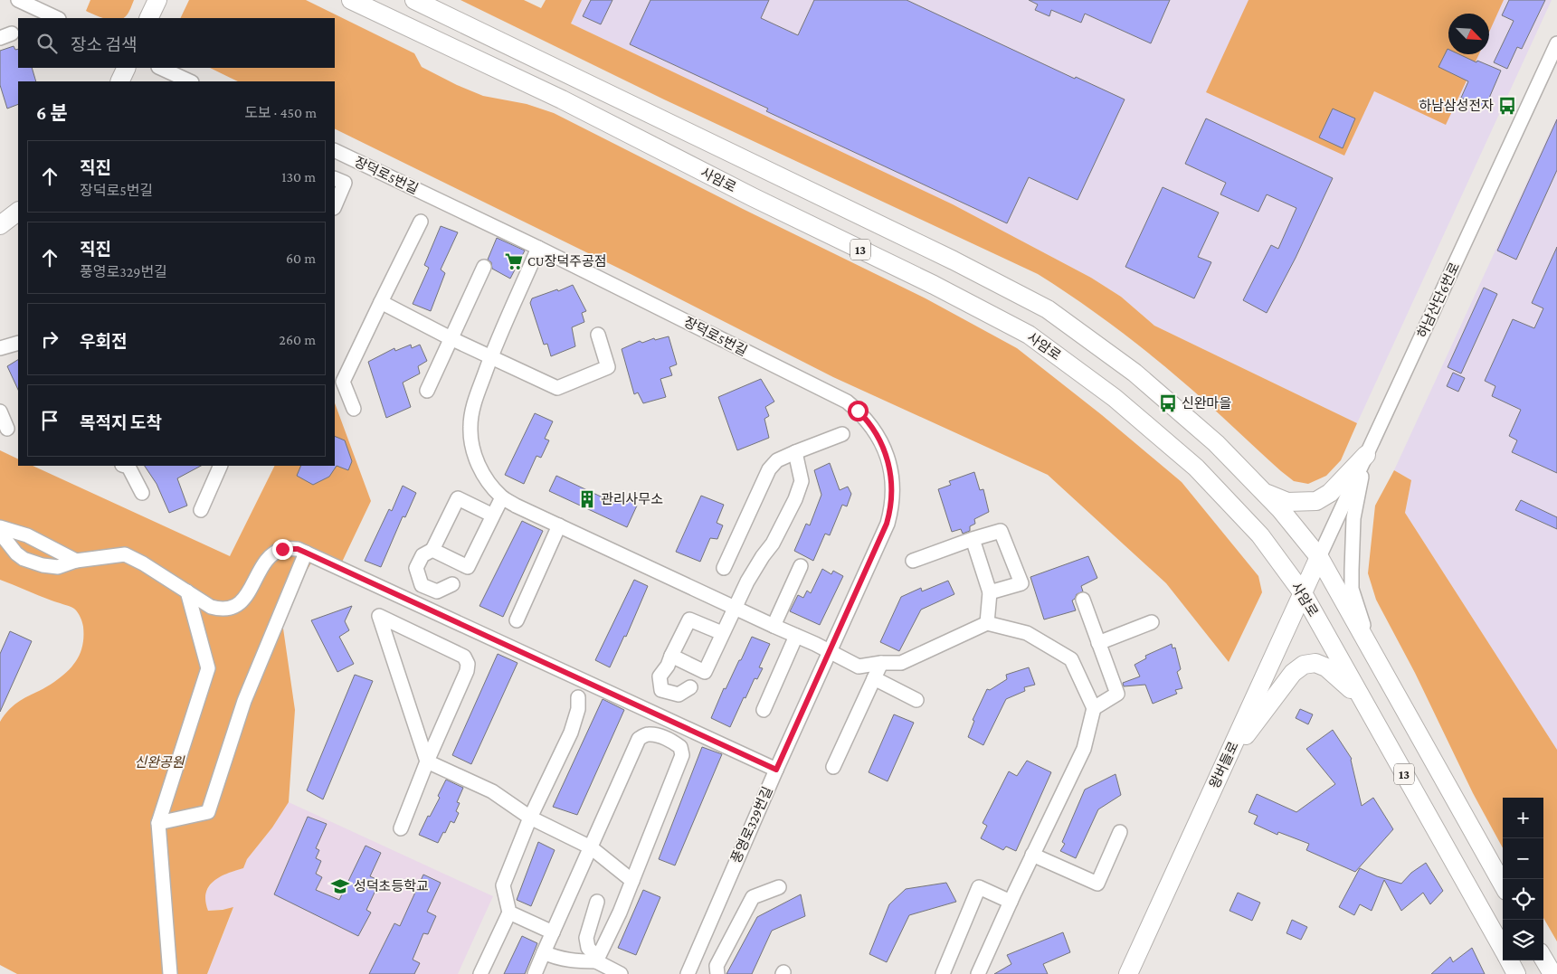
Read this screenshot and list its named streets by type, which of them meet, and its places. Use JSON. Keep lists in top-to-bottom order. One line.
{"streets":{"main road":["사암로","13","왕버들로"],"street":["장덕로5번길","하남산단6번로","풍영로329번길"]},"crossings":[["장덕로5번길","풍영로329번길"],["사암로","왕버들로"],["13","하남산단6번로"],["13","왕버들로"],["하남산단6번로","왕버들로"]],"parks":["신완공원"],"places":{"bus stop":["하남삼성전자","신완마을"],"supermarket":["CU장덕주공점"],"building":["관리사무소"],"school or university":["성덕초등학교"]},"north":"bottom right","page":{"search":"장소 검색","heading":["6 분","도보 · 450 m"],"list":[["직진","장덕로5번길","130 m"],["직진","풍영로329번길","60 m"],["우회전","260 m"],"목적지 도착"],"map_buttons":["+","−"]}}
